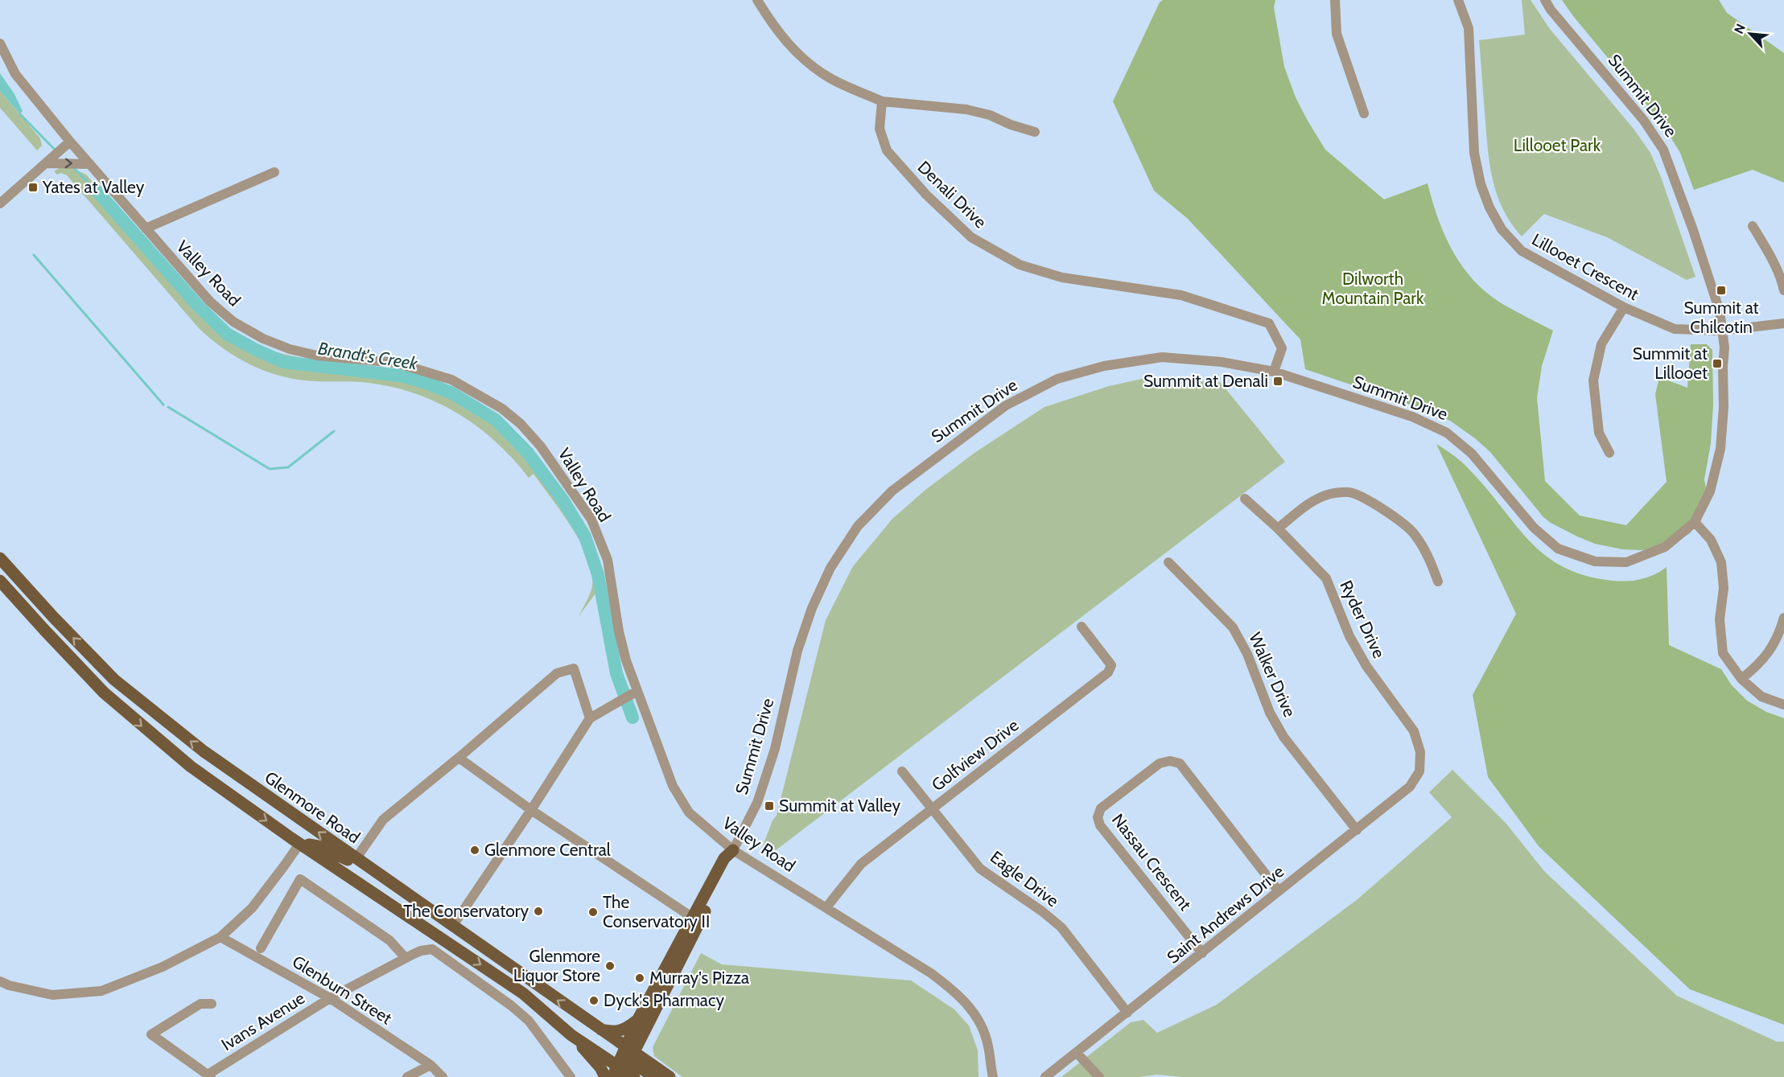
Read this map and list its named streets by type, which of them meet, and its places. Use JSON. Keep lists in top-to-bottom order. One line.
{"streets":{"main road":["Summit Drive","Glenmore Road"],"street":["Denali Drive","Lillooet Crescent","Valley Road","Ryder Drive","Walker Drive","Golfview Drive","Nassau Crescent","Eagle Drive","Saint Andrews Drive","Glenburn Street","Ivans Avenue"]},"crossings":[["Summit Drive","Denali Drive"],["Summit Drive","Lillooet Crescent"],["Summit Drive","Valley Road"],["Summit Drive","Glenmore Road"],["Valley Road","Golfview Drive"],["Ryder Drive","Saint Andrews Drive"],["Walker Drive","Saint Andrews Drive"],["Golfview Drive","Eagle Drive"],["Nassau Crescent","Saint Andrews Drive"],["Eagle Drive","Saint Andrews Drive"],["Glenburn Street","Ivans Avenue"]],"water":["Brandt's Creek"],"parks":["Lillooet Park","Dilworth Mountain Park"],"places":{"transit":["Yates at Valley","Summit at Chilcotin","Summit at Lillooet","Summit at Denali","Summit at Valley"],"other":["Glenmore Central","The Conservatory","The Conservatory II","Glenmore Liquor Store","Murray's Pizza","Dyck's Pharmacy"]},"north":"top left"}
